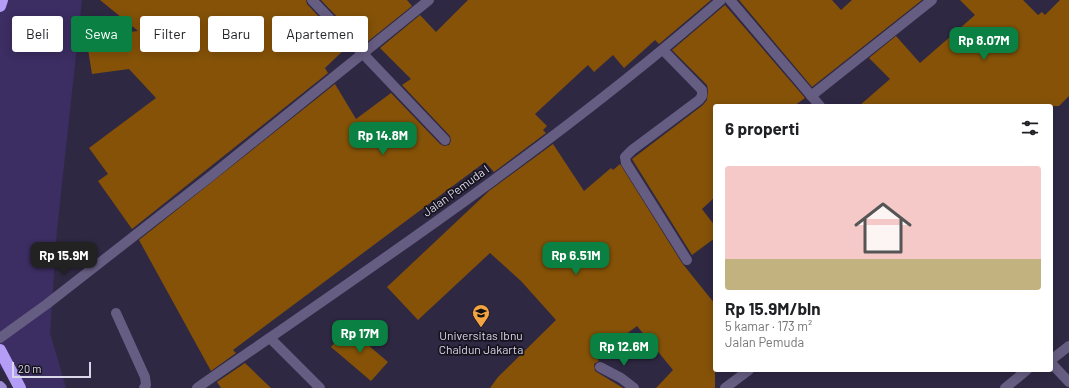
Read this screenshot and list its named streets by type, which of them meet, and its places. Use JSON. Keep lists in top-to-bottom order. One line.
{"streets":{"street":["Jalan Pemuda I"]},"places":{"school or university":["Universitas Ibnu Chaldun Jakarta"]},"scale_bar":"20 m","page":{"chip":["Beli","Sewa","Filter","Baru","Apartemen"],"price":["Rp 8.07M","Rp 14.8M","Rp 15.9M","Rp 6.51M","Rp 17M","Rp 12.6M"],"heading":"6 properti","list":[{"name":"Rp 15.9M/bln","note":"5 kamar · 173 m² · Jalan Pemuda"}],"scale":"20 m"}}
